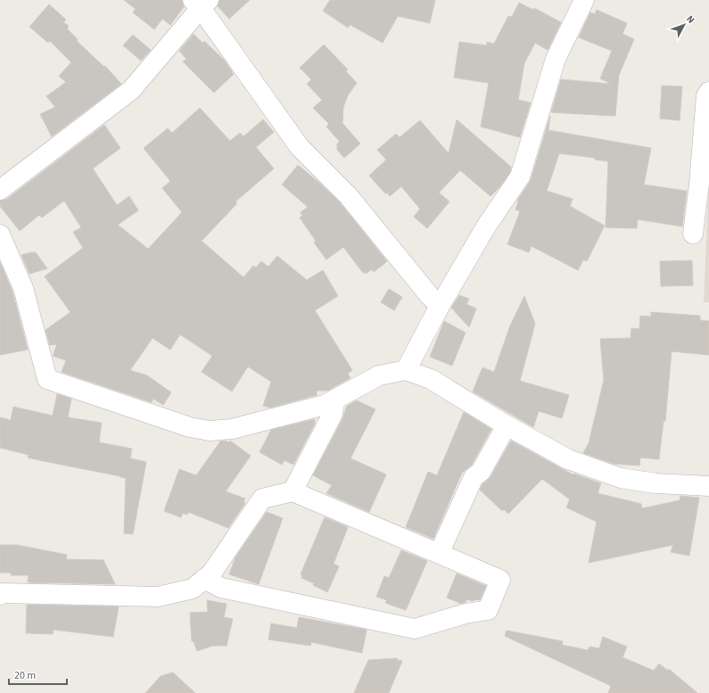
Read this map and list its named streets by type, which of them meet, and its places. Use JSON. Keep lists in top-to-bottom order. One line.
{"scale_bar":"20 m","north":"top right"}
